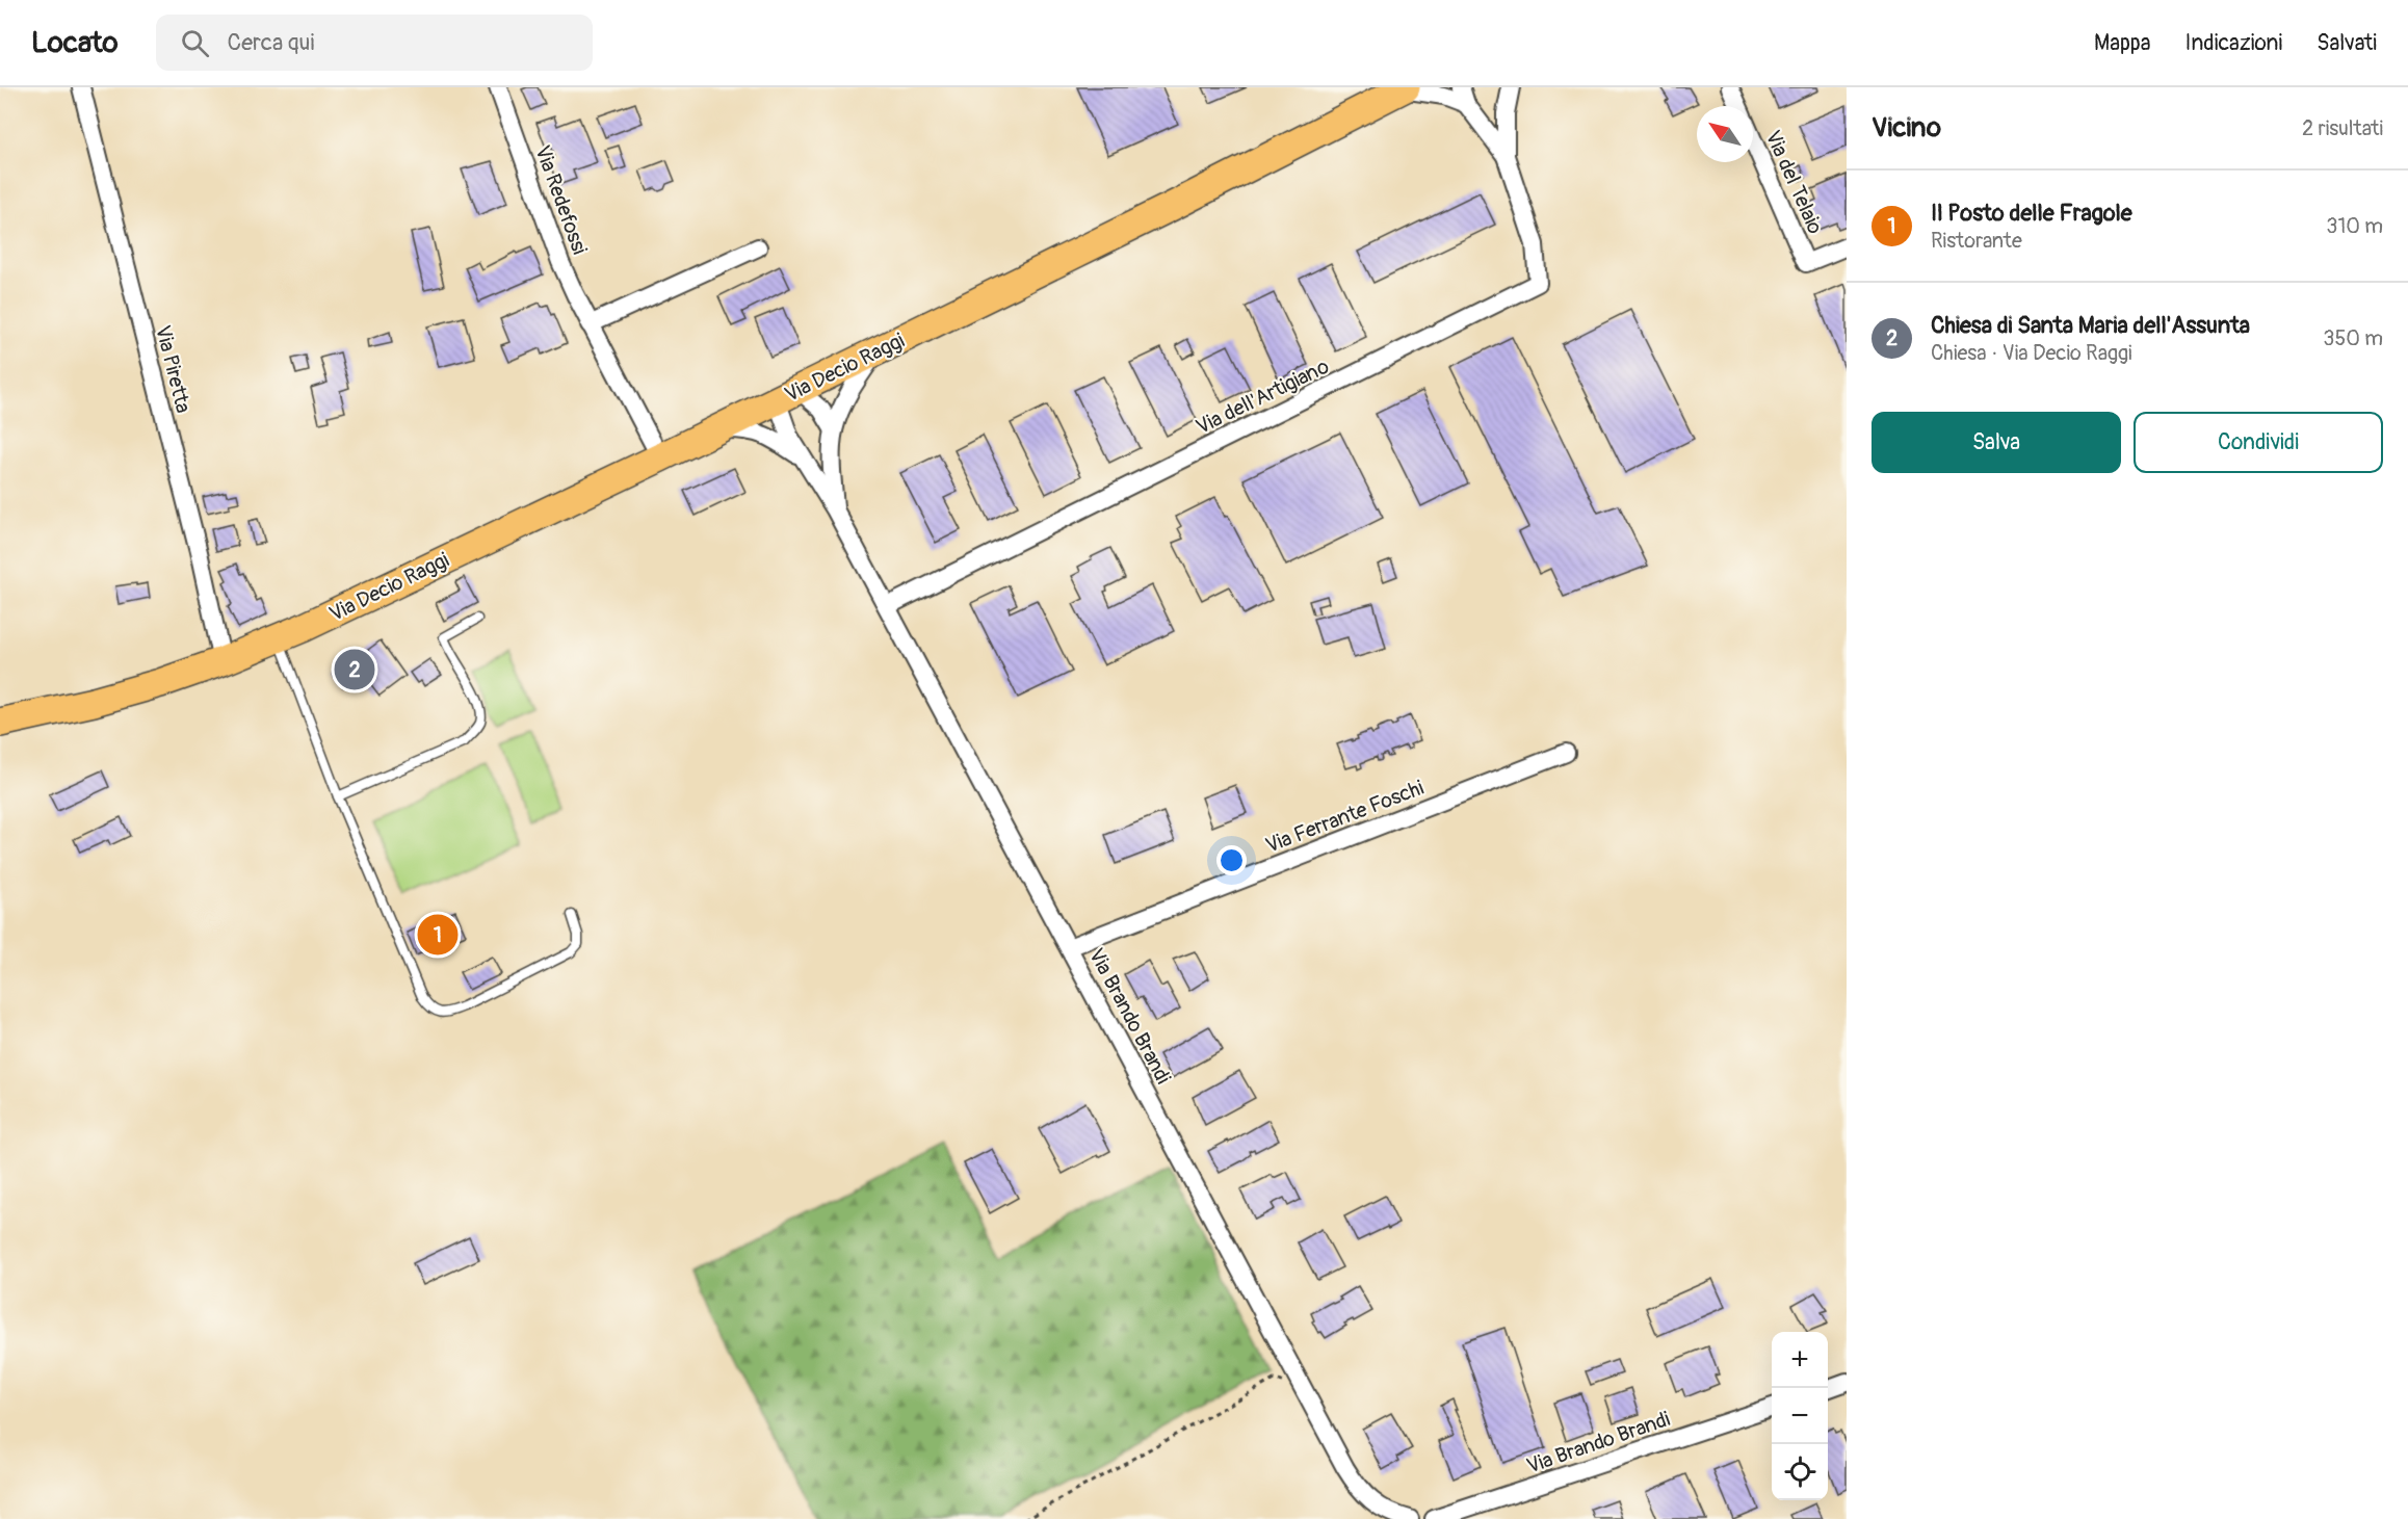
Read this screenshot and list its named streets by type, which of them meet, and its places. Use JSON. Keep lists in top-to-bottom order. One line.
{"streets":{"main road":["Via Decio Raggi"],"street":["Via del Telaio","Via Redefossi","Via Piretta","Via dell'Artigiano","Via Ferrante Foschi","Via Brando Brandi"]},"crossings":[["Via Redefossi","Via Decio Raggi"],["Via Decio Raggi","Via Piretta"],["Via Decio Raggi","Via Brando Brandi"],["Via dell'Artigiano","Via Brando Brandi"],["Via Ferrante Foschi","Via Brando Brandi"]],"north":"top left","page":{"header":"Locato","search":"Cerca qui","nav":["Mappa","Indicazioni","Salvati"],"heading":["Vicino","2 risultati"],"list":[{"mark":"1","name":"Il Posto delle Fragole","note":"Ristorante","value":"310 m"},{"mark":"2","name":"Chiesa di Santa Maria dell'Assunta","note":"Chiesa · Via Decio Raggi","value":"350 m"}],"buttons":["Salva","Condividi"],"pins":["2","1"],"map_buttons":["+","−"]}}
